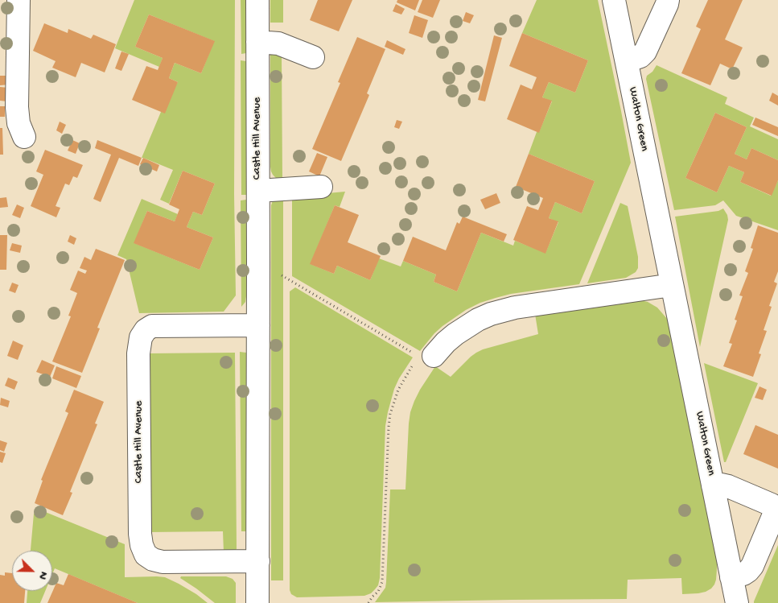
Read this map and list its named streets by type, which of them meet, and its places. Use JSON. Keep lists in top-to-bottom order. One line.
{"streets":{"street":["Walton Green","Castle Hill Avenue"]},"north":"bottom right"}
